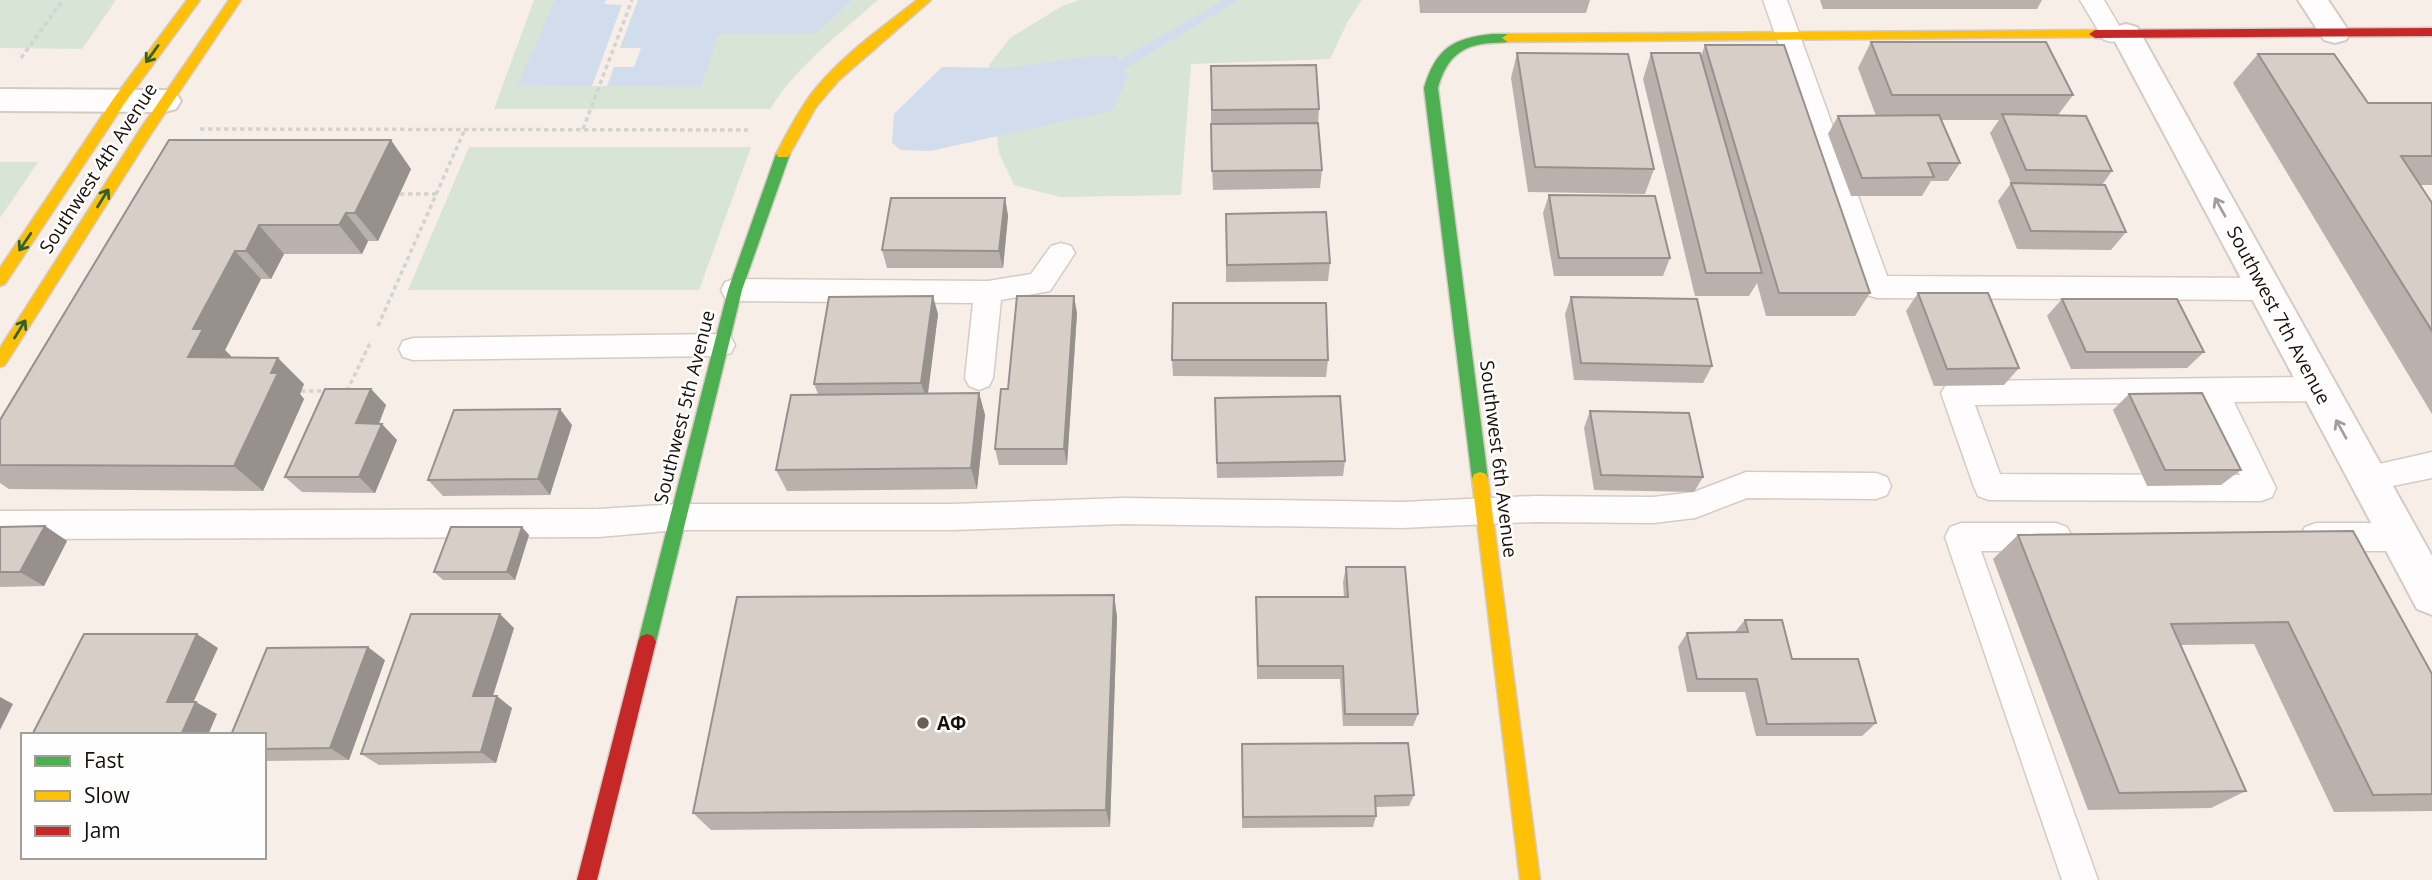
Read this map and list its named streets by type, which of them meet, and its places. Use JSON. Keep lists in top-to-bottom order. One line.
{"streets":{"street":["Southwest 4th Avenue","Southwest 7th Avenue","Southwest 5th Avenue","Southwest 6th Avenue"]},"one_way":["Southwest 7th Avenue"],"places":["ΑΦ"],"legend":["Fast","Slow","Jam"]}
